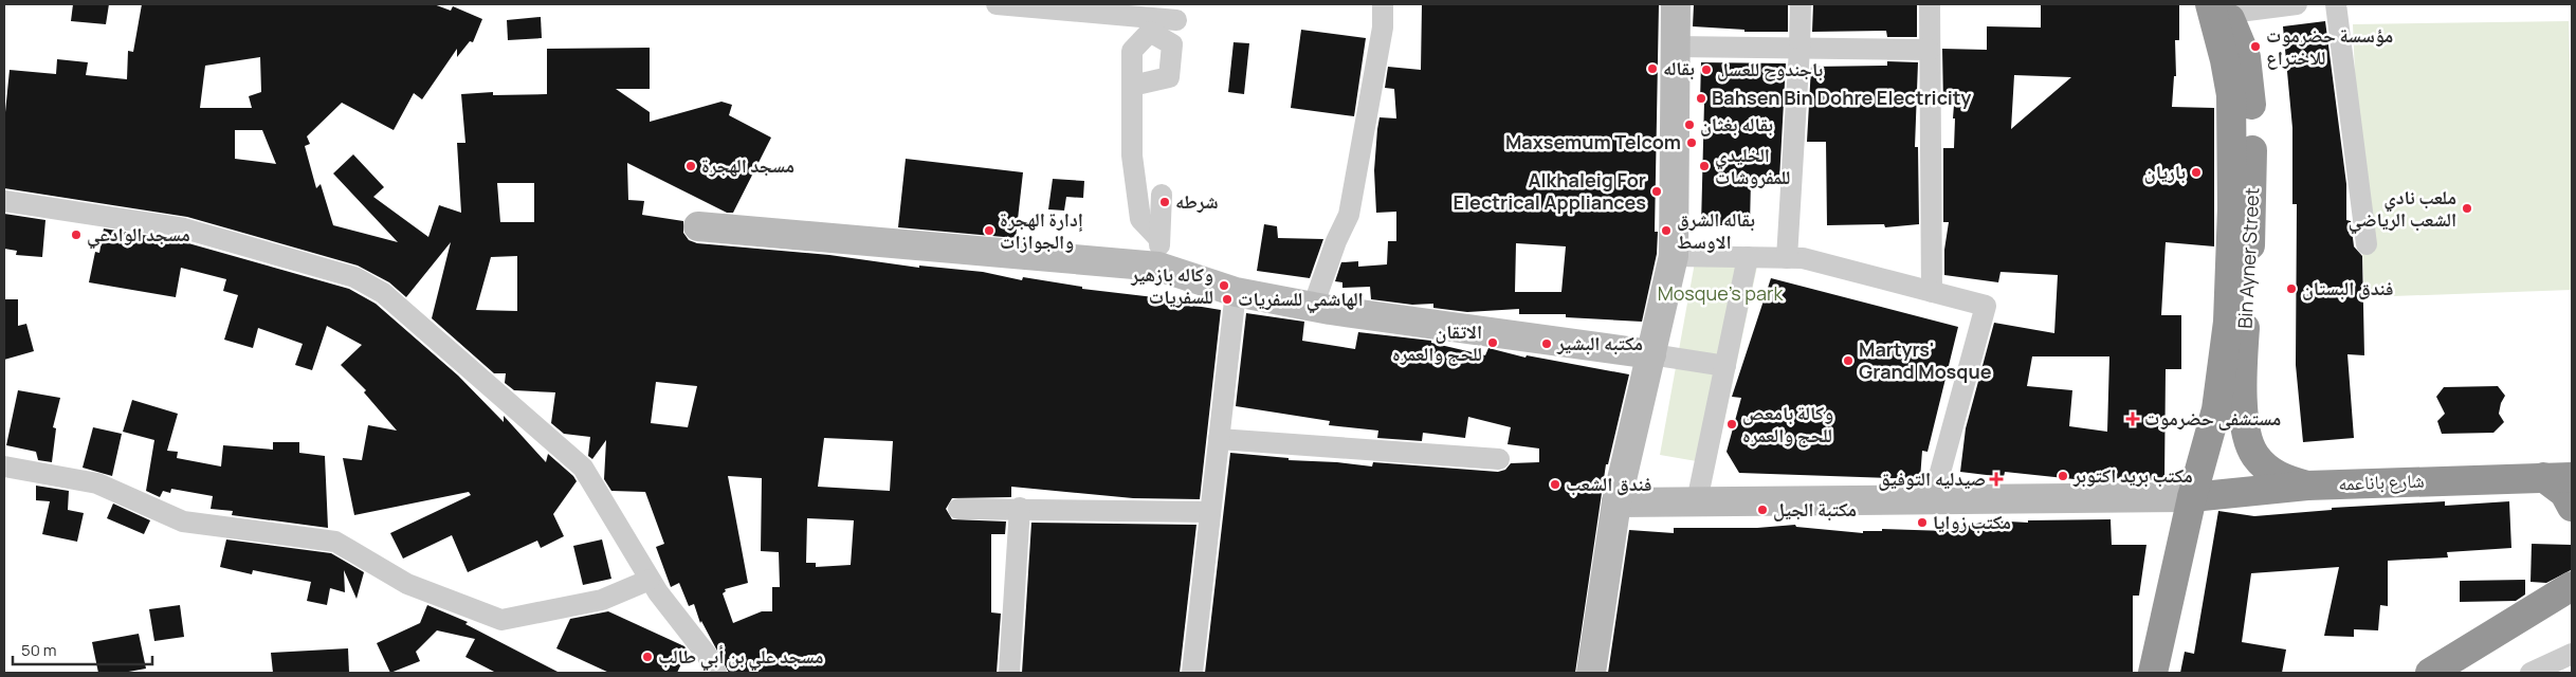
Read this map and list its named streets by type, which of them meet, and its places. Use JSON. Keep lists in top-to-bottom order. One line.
{"streets":{"highway":["Bin Ayner Street","شارع باناعمه"]},"crossings":[["Bin Ayner Street","شارع باناعمه"]],"parks":["Mosque's park"],"places":{"other":["مؤسسة حضرموت للاختراع","بقاله","باجندوح للعسل","Bahsen Bin Dohre Electricity","بقاله بغثان","Maxsemum Telcom","مسجد الهجرة","الخليدي للمفروشات","باريان","Alkhaleig For Electrical Appliances","شرطه","ملعب نادي الشعب الرياضي","إدارة الهجرة والجوازات","بقاله الشرق الاوسط","مسجد الوادعي","وكاله بازهير للسفريات","فندق البستان","الهاشمي للسفريات","الاتقان للحج والعمره","مكتبه البشير","Martyrs' Grand Mosque","وكالة بامعص للحج والعمره","مكتب بريد اكتوبر","فندق الشعب","مكتبة الجيل","مكتب زوايا","مسجد علي بن أبي طالب"],"health":["مستشفى حضرموت","صيدليه التوفيق"]},"scale_bar":"50 m"}
